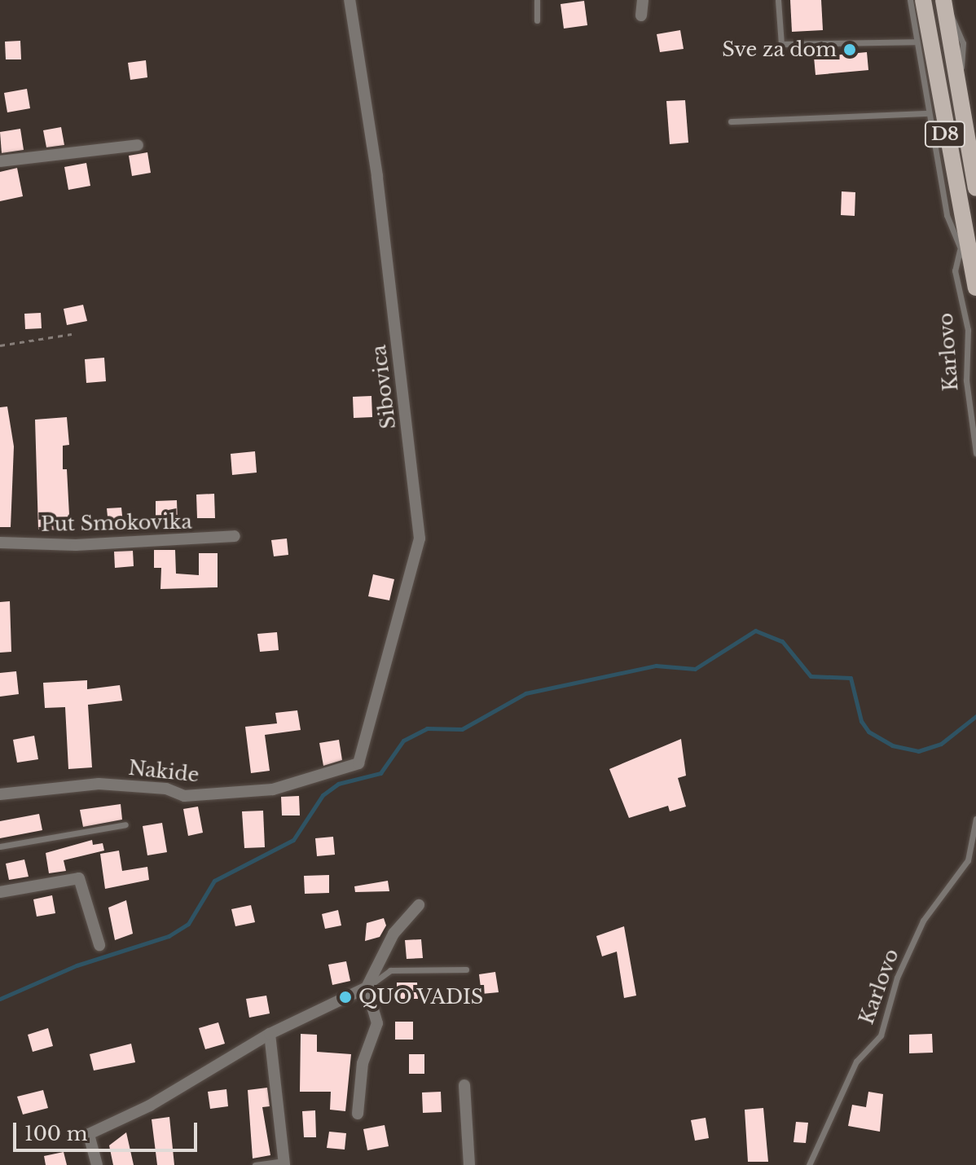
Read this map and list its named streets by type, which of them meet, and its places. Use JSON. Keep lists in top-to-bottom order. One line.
{"streets":{"main road":["D8"],"street":["Sibovica","Put Smokovika","Nakide"],"lane":["Karlovo"]},"crossings":[["Sibovica","Nakide"]],"places":["Sve za dom","QUO VADIS"],"scale_bar":"100 m"}
